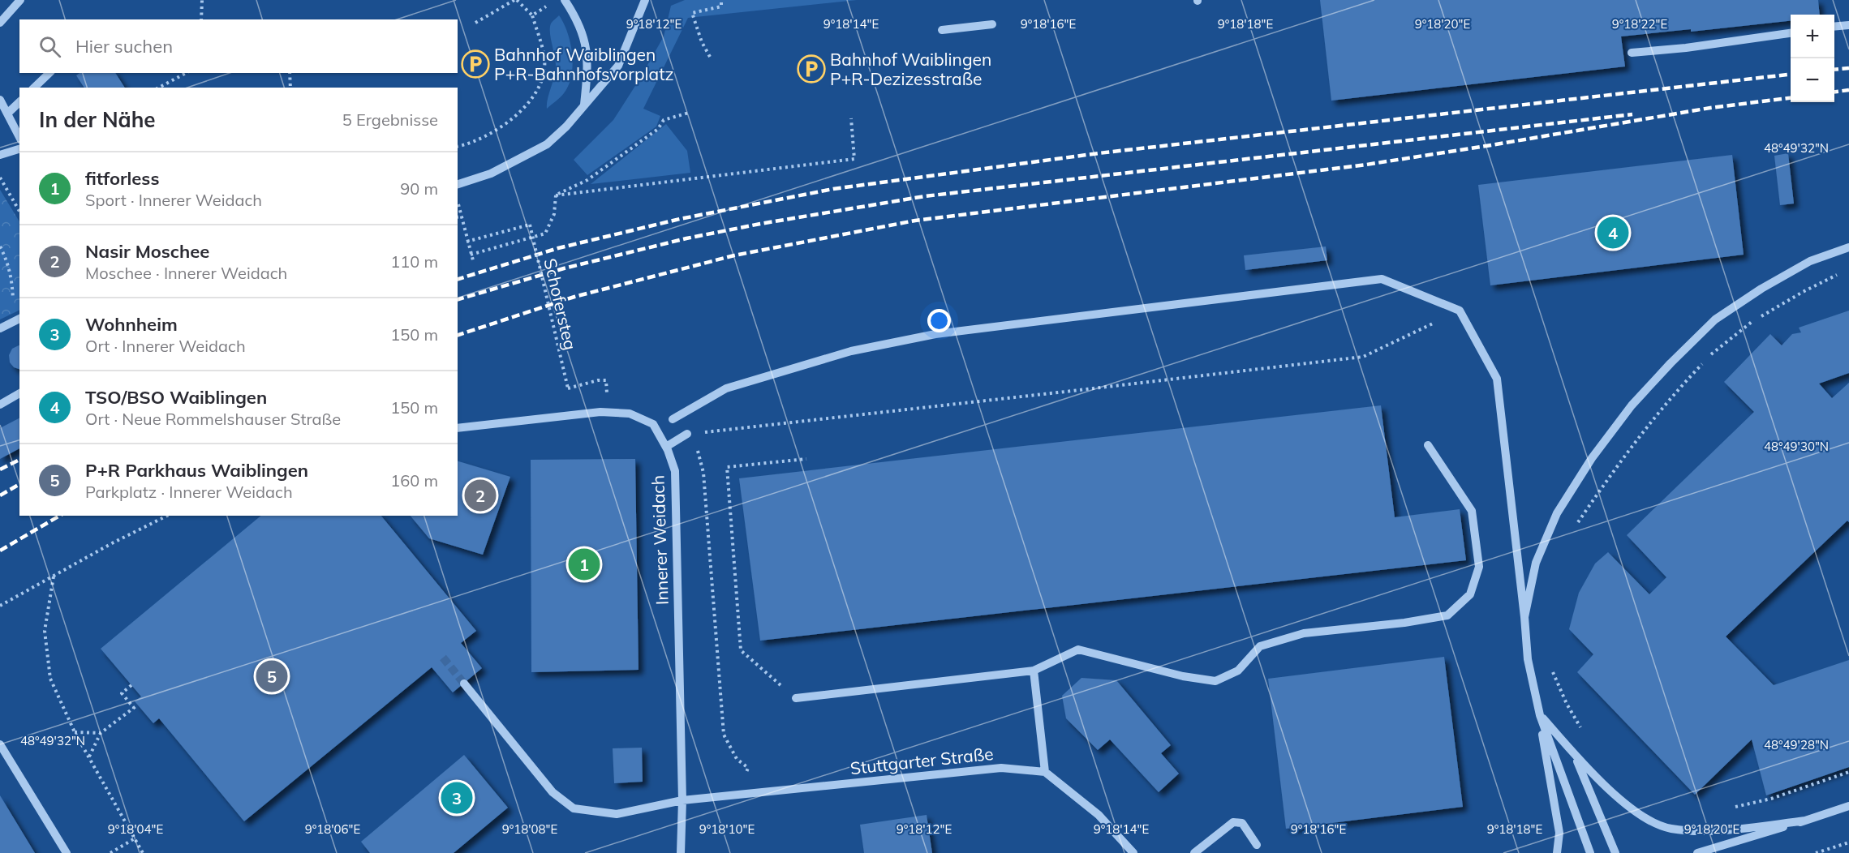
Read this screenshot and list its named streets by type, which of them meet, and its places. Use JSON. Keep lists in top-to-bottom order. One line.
{"streets":{"street":["Innerer Weidach","Stuttgarter Straße"],"path":["Schofersteg"]},"crossings":[["Innerer Weidach","Stuttgarter Straße"]],"places":{"parking":["Bahnhof Waiblingen P+R-Bahnhofsvorplatz","Bahnhof Waiblingen P+R-Dezizesstraße"]},"page":{"map_buttons":["+","−"],"search":"Hier suchen","heading":["In der Nähe","5 Ergebnisse"],"list":[{"mark":"1","name":"fitforless","note":"Sport · Innerer Weidach","value":"90 m"},{"mark":"2","name":"Nasir Moschee","note":"Moschee · Innerer Weidach","value":"110 m"},{"mark":"3","name":"Wohnheim","note":"Ort · Innerer Weidach","value":"150 m"},{"mark":"4","name":"TSO/BSO Waiblingen","note":"Ort · Neue Rommelshauser Straße","value":"150 m"},{"mark":"5","name":"P+R Parkhaus Waiblingen","note":"Parkplatz · Innerer Weidach","value":"160 m"}],"pins":["4","2","1","5","3"]},"coordinates":["9°18'12\"E","9°18'14\"E","9°18'16\"E","9°18'18\"E","9°18'20\"E","9°18'22\"E","48°49'32\"N","48°49'30\"N","48°49'28\"N","9°18'04\"E","9°18'06\"E","9°18'08\"E","9°18'10\"E"]}
